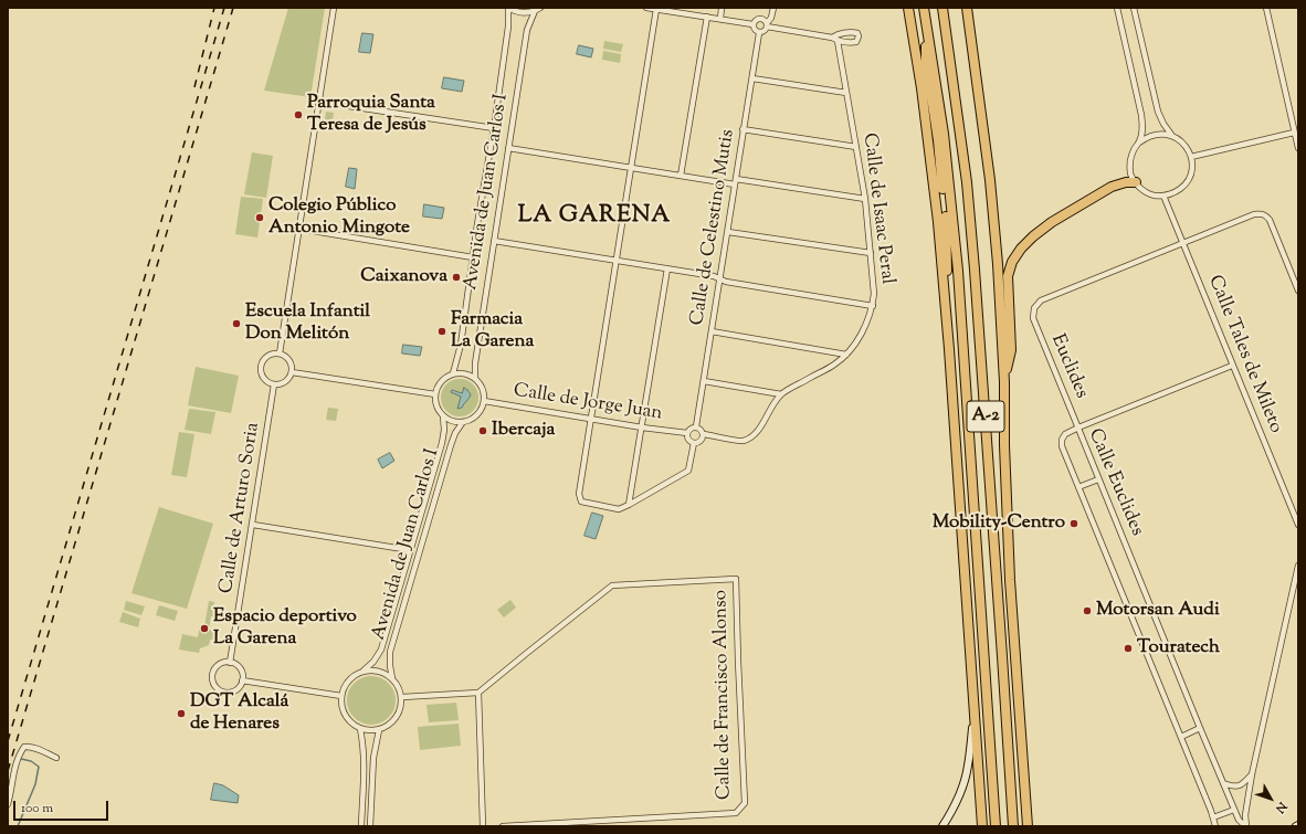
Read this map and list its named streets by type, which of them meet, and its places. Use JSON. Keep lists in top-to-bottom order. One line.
{"streets":{"highway":["A-2"],"street":["Avenida de Juan Carlos I","Calle de Isaac Peral","Calle de Celestino Mutis","Calle Tales de Mileto","Euclides","Calle de Jorge Juan","Calle Euclides","Calle de Arturo Soria","Calle de Francisco Alonso"]},"crossings":[["Avenida de Juan Carlos I","Calle de Jorge Juan"],["Calle de Isaac Peral","Calle de Celestino Mutis"],["Calle de Isaac Peral","Calle de Jorge Juan"],["Calle de Celestino Mutis","Calle de Jorge Juan"],["Calle Tales de Mileto","Euclides"],["Euclides","Calle Euclides"]],"districts":["LA GARENA"],"places":["Parroquia Santa Teresa de Jesús","Colegio Público Antonio Mingote","Caixanova","Escuela Infantil Don Melitón","Farmacia La Garena","Ibercaja","Mobility-Centro","Motorsan Audi","Espacio deportivo La Garena","Touratech","DGT Alcalá de Henares"],"scale_bar":"100 m","north":"bottom right"}
